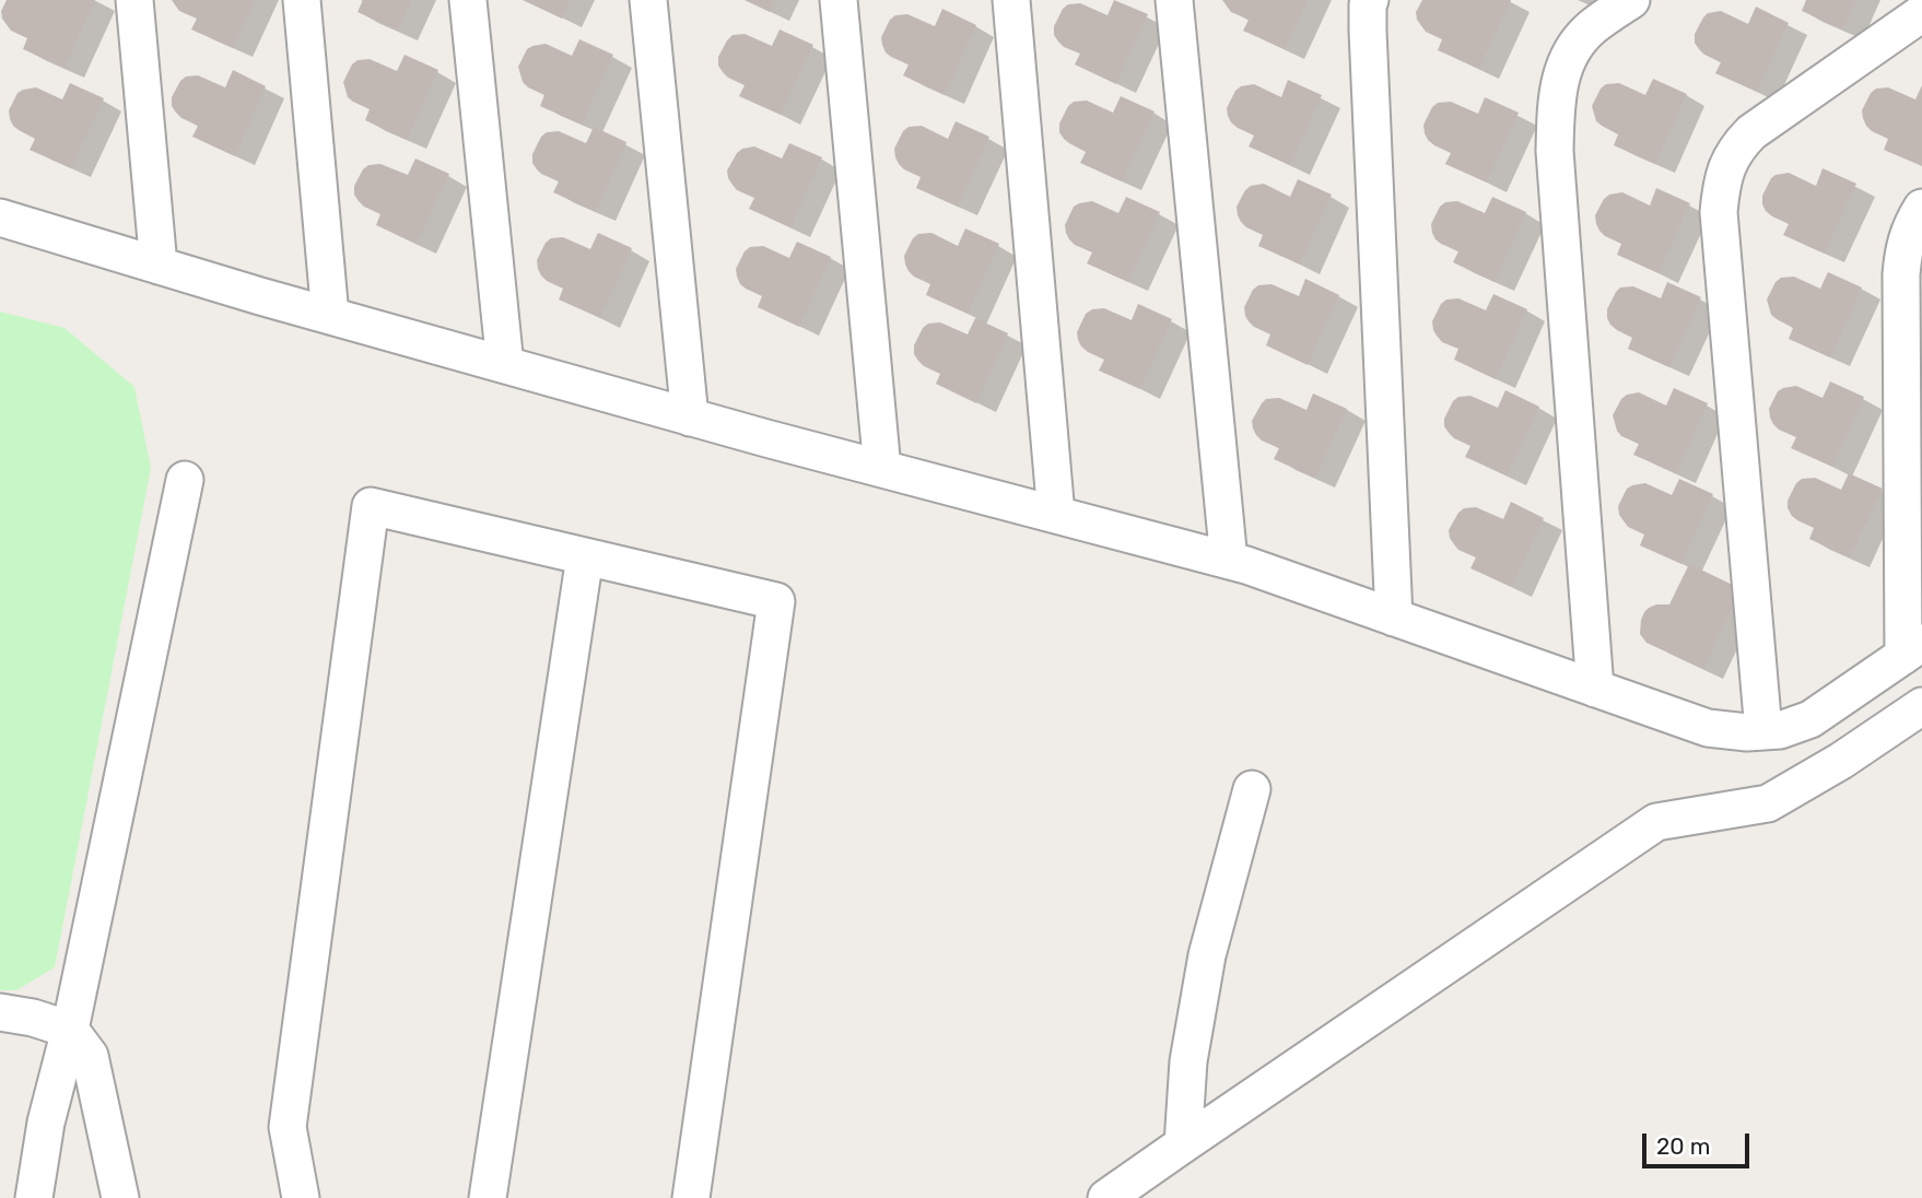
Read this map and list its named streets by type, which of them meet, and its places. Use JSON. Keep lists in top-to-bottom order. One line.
{"scale_bar":"20 m"}
